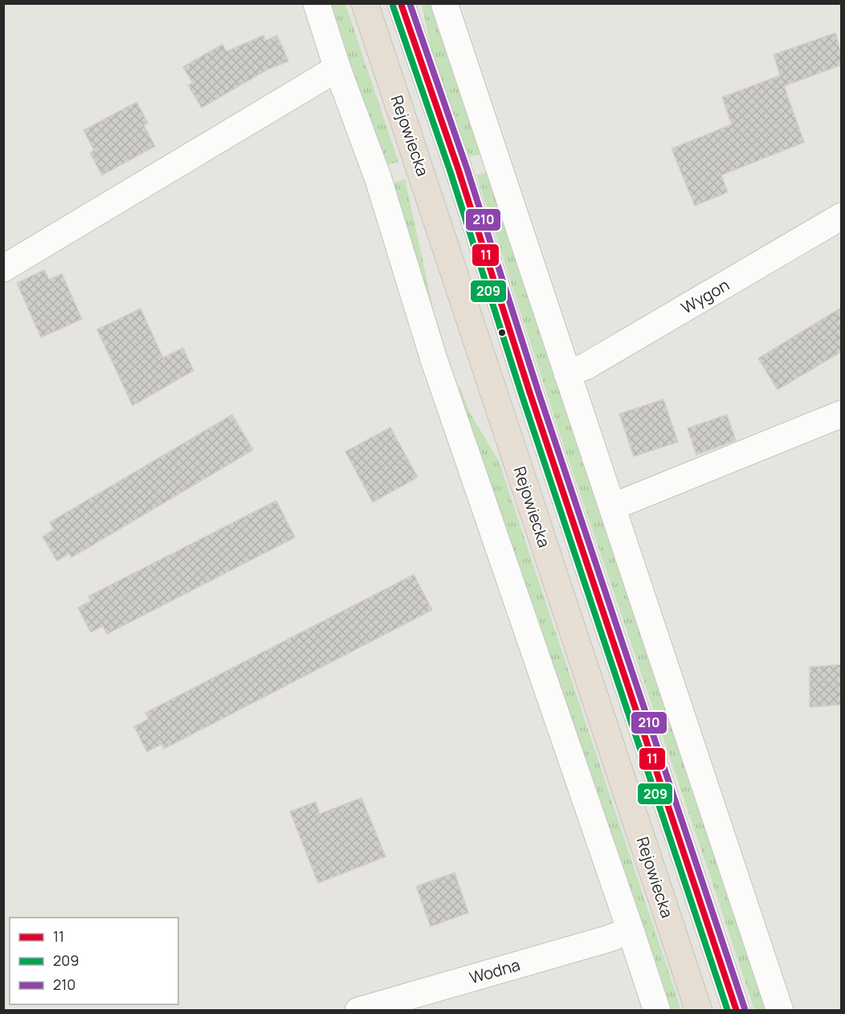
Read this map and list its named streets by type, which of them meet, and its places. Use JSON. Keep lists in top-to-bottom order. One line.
{"streets":{"highway":["Rejowiecka"],"street":["Wygon","Wodna"]},"lines":["transit line 11","transit line 210","transit line 209"],"legend":["11","209","210"]}
